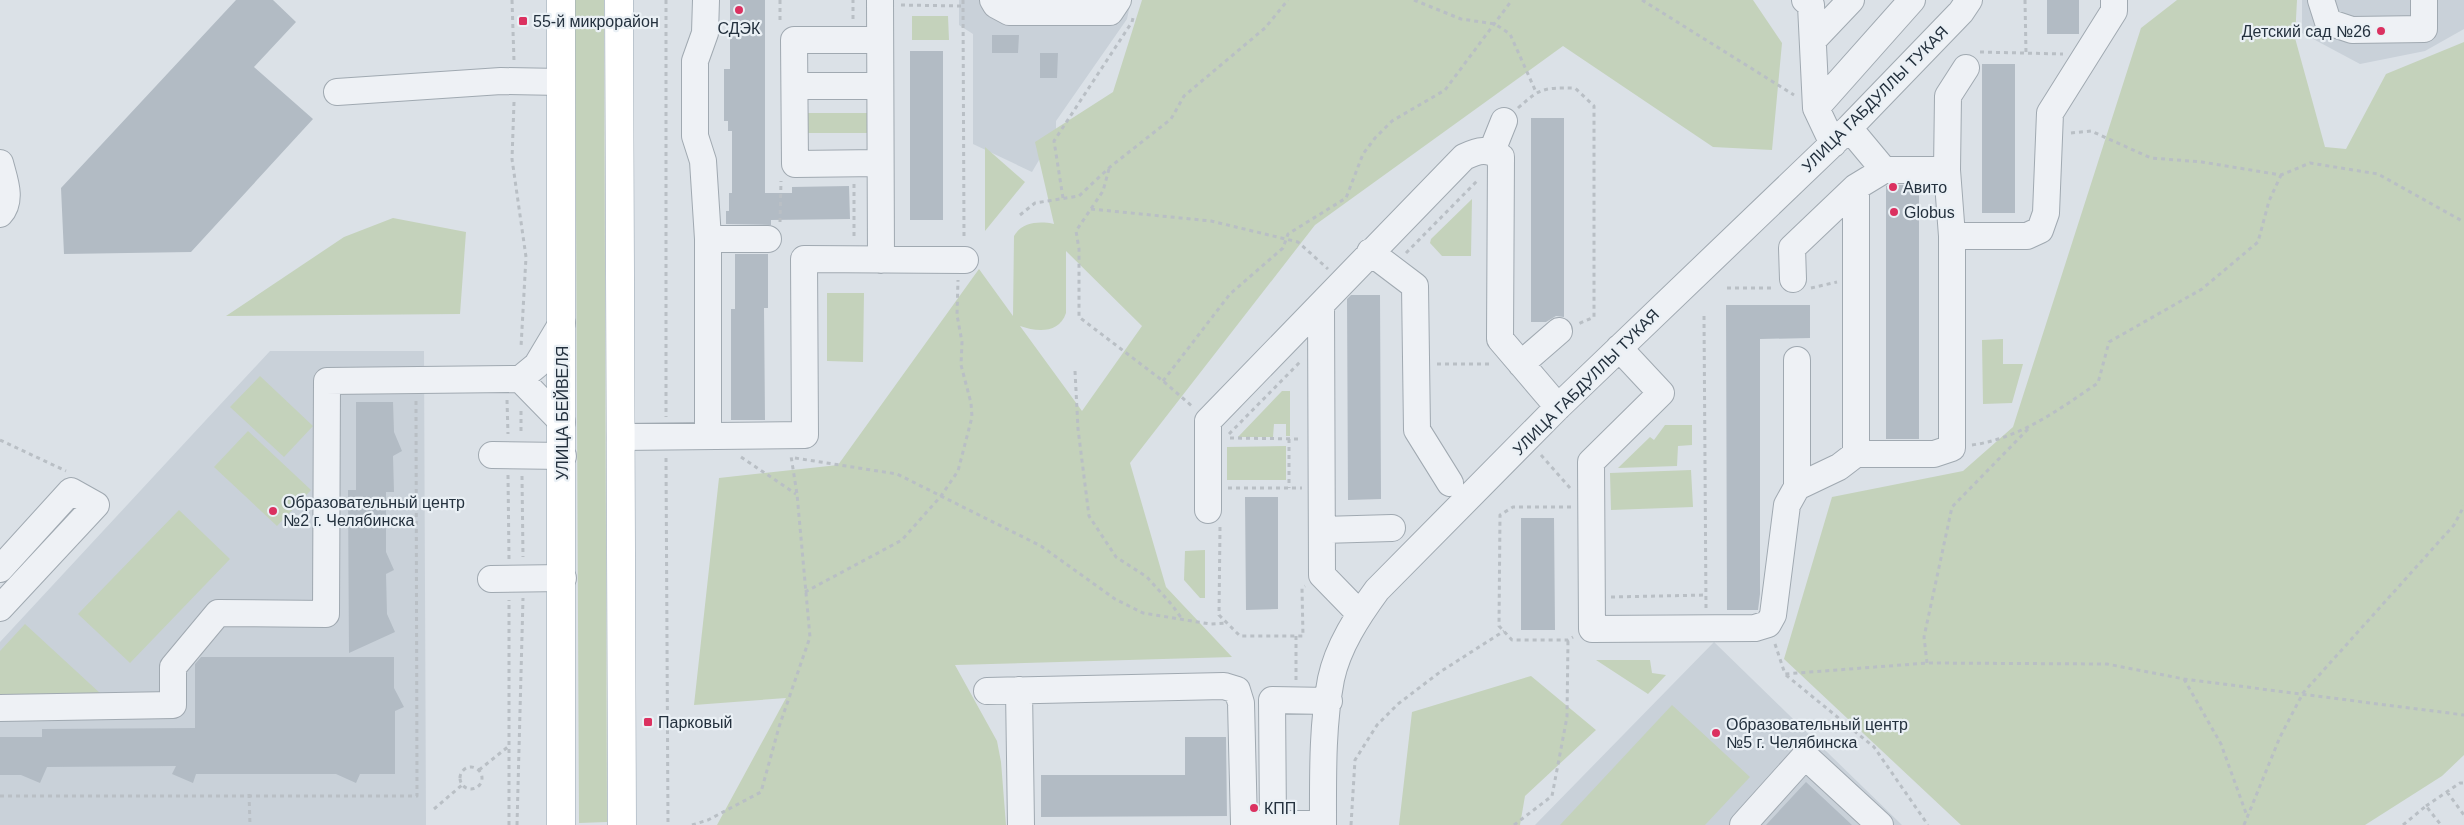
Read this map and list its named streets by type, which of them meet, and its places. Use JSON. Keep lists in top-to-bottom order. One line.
{"streets":{"main road":["УЛИЦА БЕЙВЕЛЯ"],"street":["УЛИЦА ГАБДУЛЛЫ ТУКАЯ"]},"places":{"other":["СДЭК","Детский сад №26","Авито","Globus","Образовательный центр №2 г. Челябинска","Образовательный центр №5 г. Челябинска","КПП"],"transit":["55-й микрорайон","Парковый"]}}
